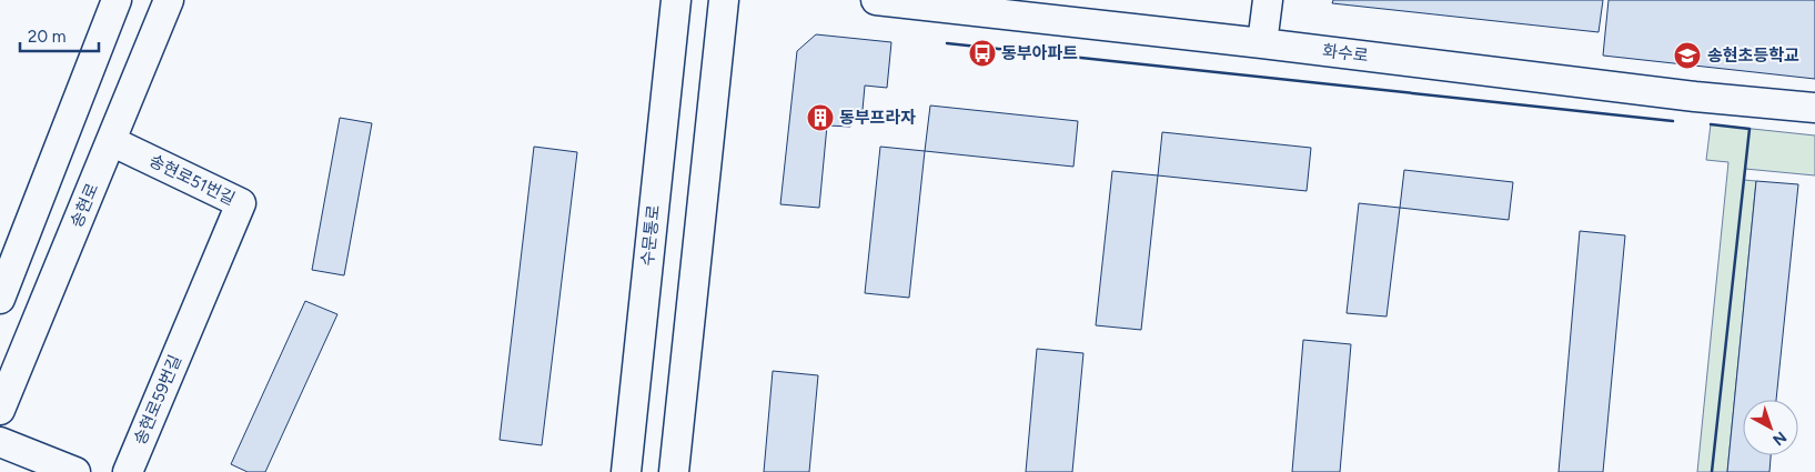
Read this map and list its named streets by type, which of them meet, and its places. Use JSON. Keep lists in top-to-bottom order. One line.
{"streets":{"street":["화수로","송현로51번길","송현로","수문통로","송현로59번길"]},"crossings":[["송현로51번길","송현로"],["송현로51번길","송현로59번길"]],"places":{"bus stop":["동부아파트"],"school or university":["송현초등학교"],"building":["동부프라자"]},"scale_bar":"20 m","north":"bottom right"}
